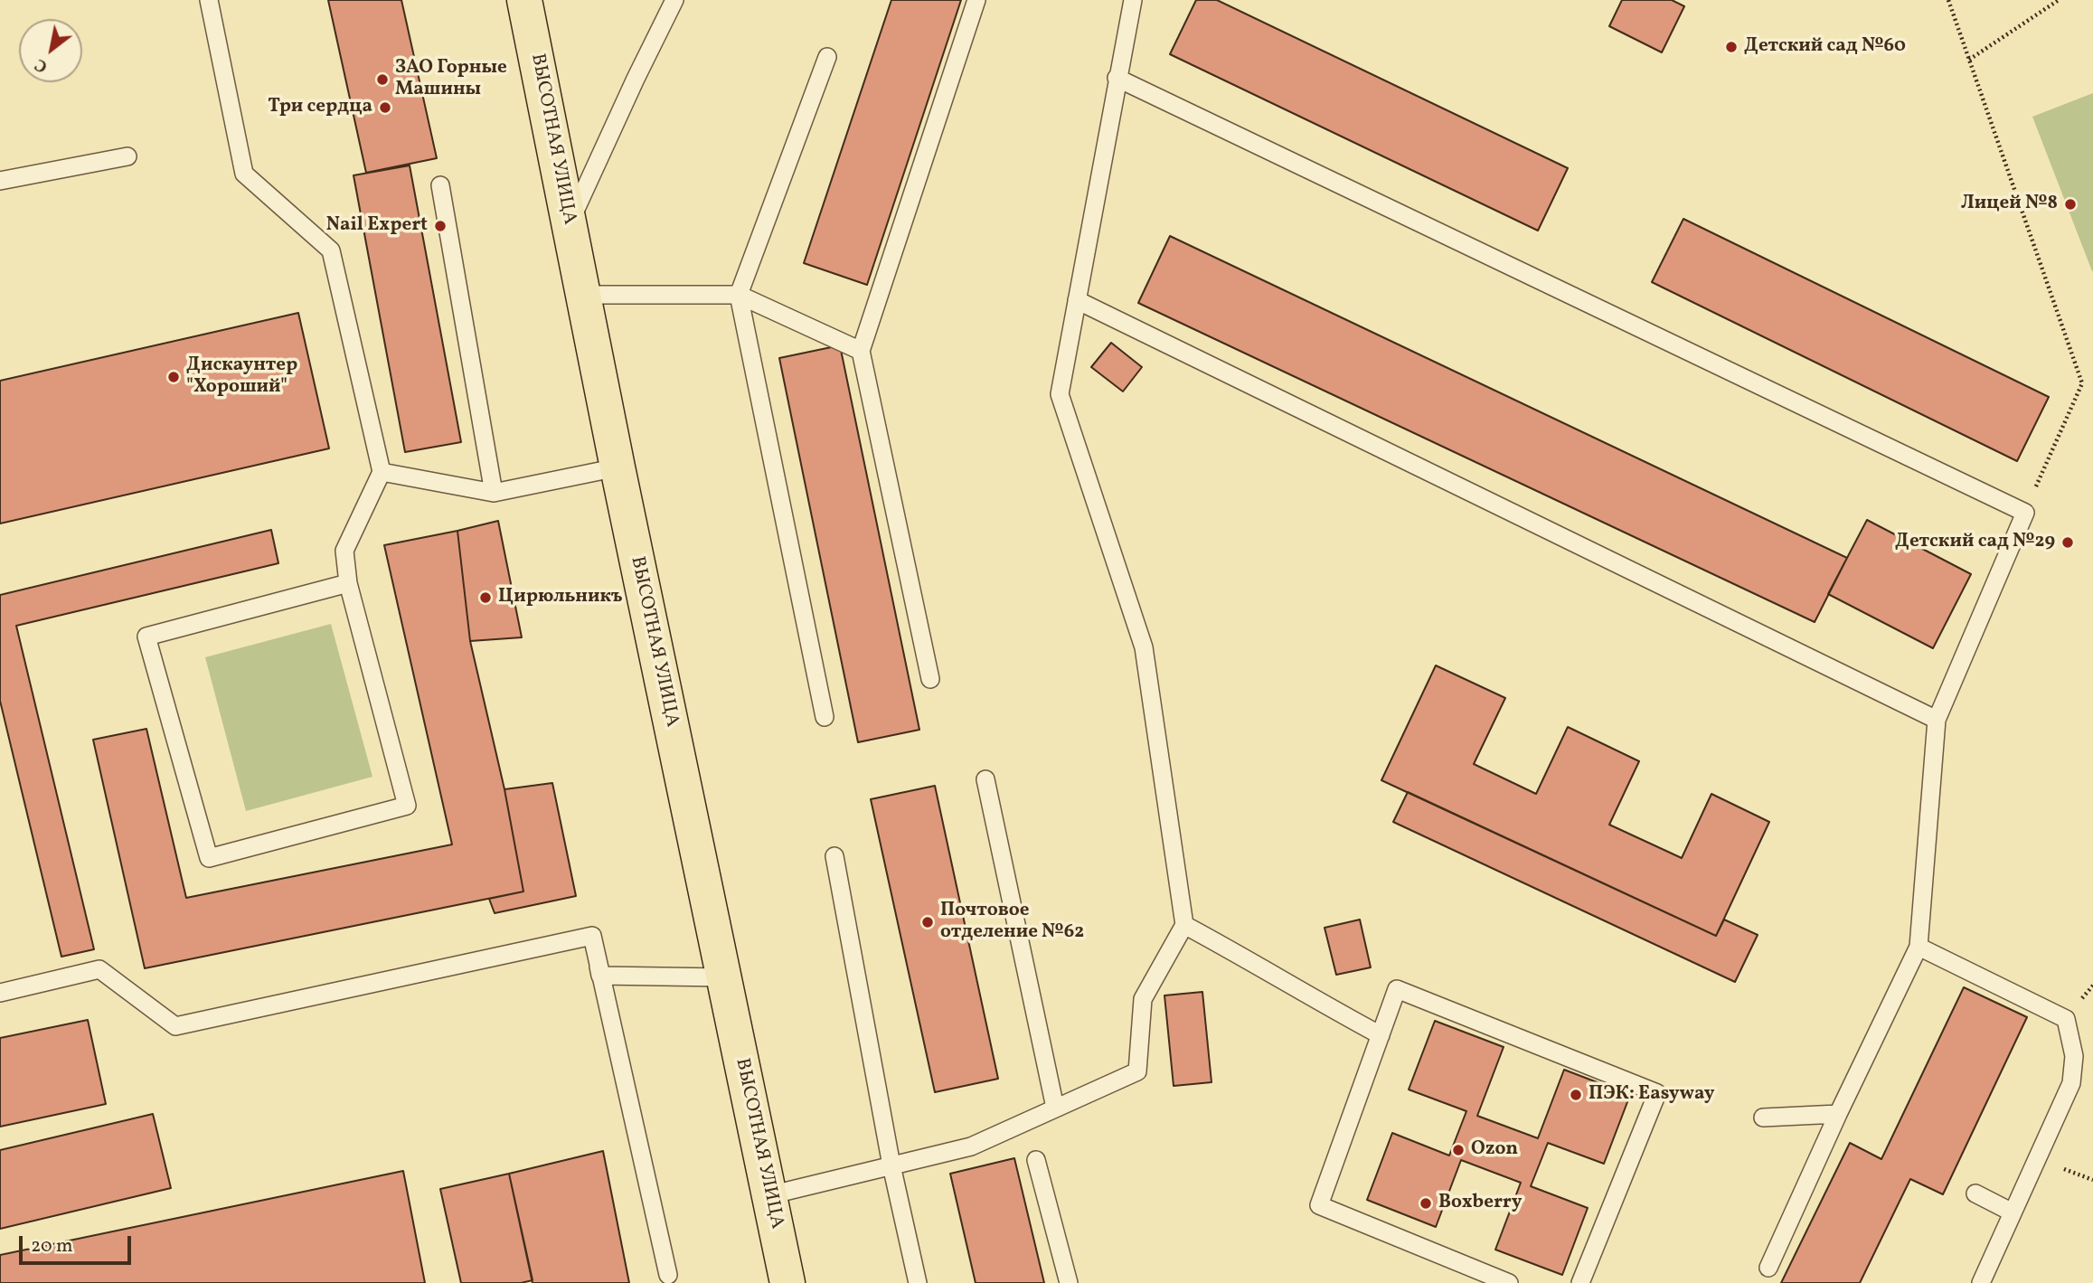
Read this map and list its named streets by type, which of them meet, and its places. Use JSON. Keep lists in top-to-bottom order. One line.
{"streets":{"main road":["ВЫСОТНАЯ УЛИЦА"]},"places":["Детский сад №60","ЗАО Горные Машины","Три сердца","Лицей №8","Nail Expert","Дискаунтер \"Хороший\"","Детский сад №29","Цирюльникъ","Почтовое отделение №62","ПЭК: Easyway","Ozon","Boxberry"],"scale_bar":"20 m","north":"bottom left"}
